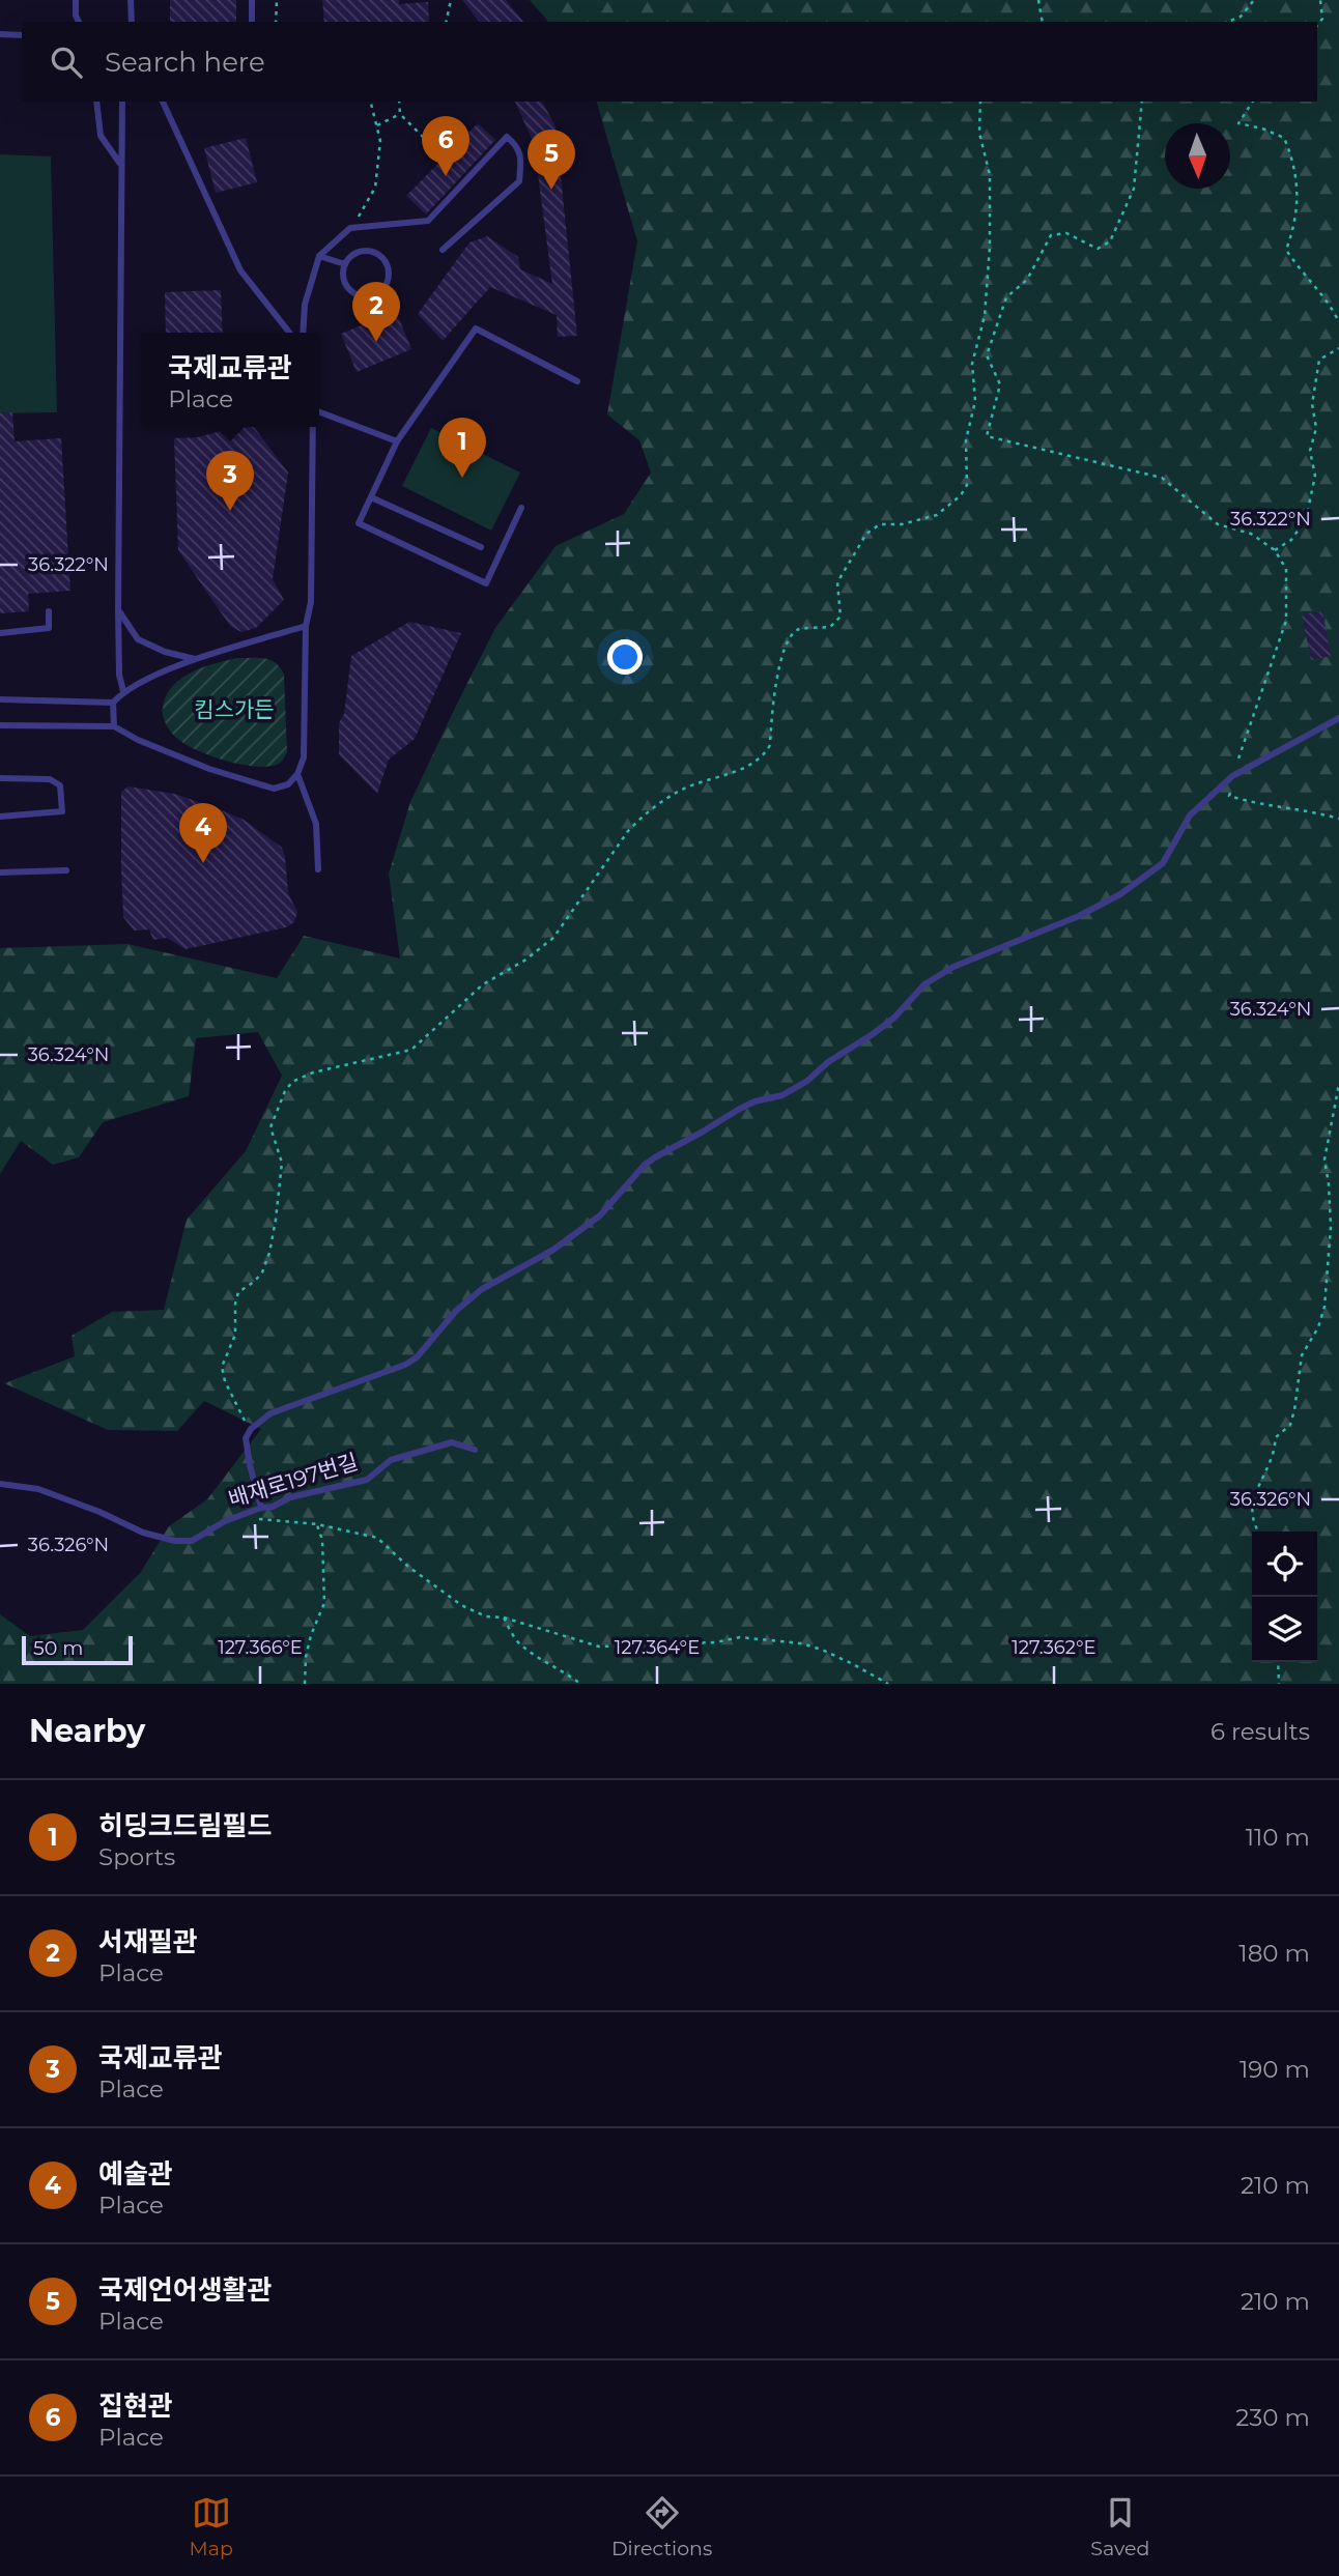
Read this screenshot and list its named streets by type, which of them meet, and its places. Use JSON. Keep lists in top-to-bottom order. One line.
{"streets":{"lane":["배재로197번길"]},"parks":["킴스가든"],"scale_bar":"50 m","north":"bottom","page":{"search":"Search here","pins":["6","5","2","1","3","4"],"popup":["국제교류관","Place"],"scale":"50 m","heading":["Nearby","6 results"],"list":[{"mark":"1","name":"히딩크드림필드","note":"Sports","value":"110 m"},{"mark":"2","name":"서재필관","note":"Place","value":"180 m"},{"mark":"3","name":"국제교류관","note":"Place","value":"190 m"},{"mark":"4","name":"예술관","note":"Place","value":"210 m"},{"mark":"5","name":"국제언어생활관","note":"Place","value":"210 m"},{"mark":"6","name":"집현관","note":"Place","value":"230 m"}],"nav":["Map","Directions","Saved"]},"coordinates":["36.322°N","36.324°N","36.326°N","127.366°E","127.364°E","127.362°E"]}
